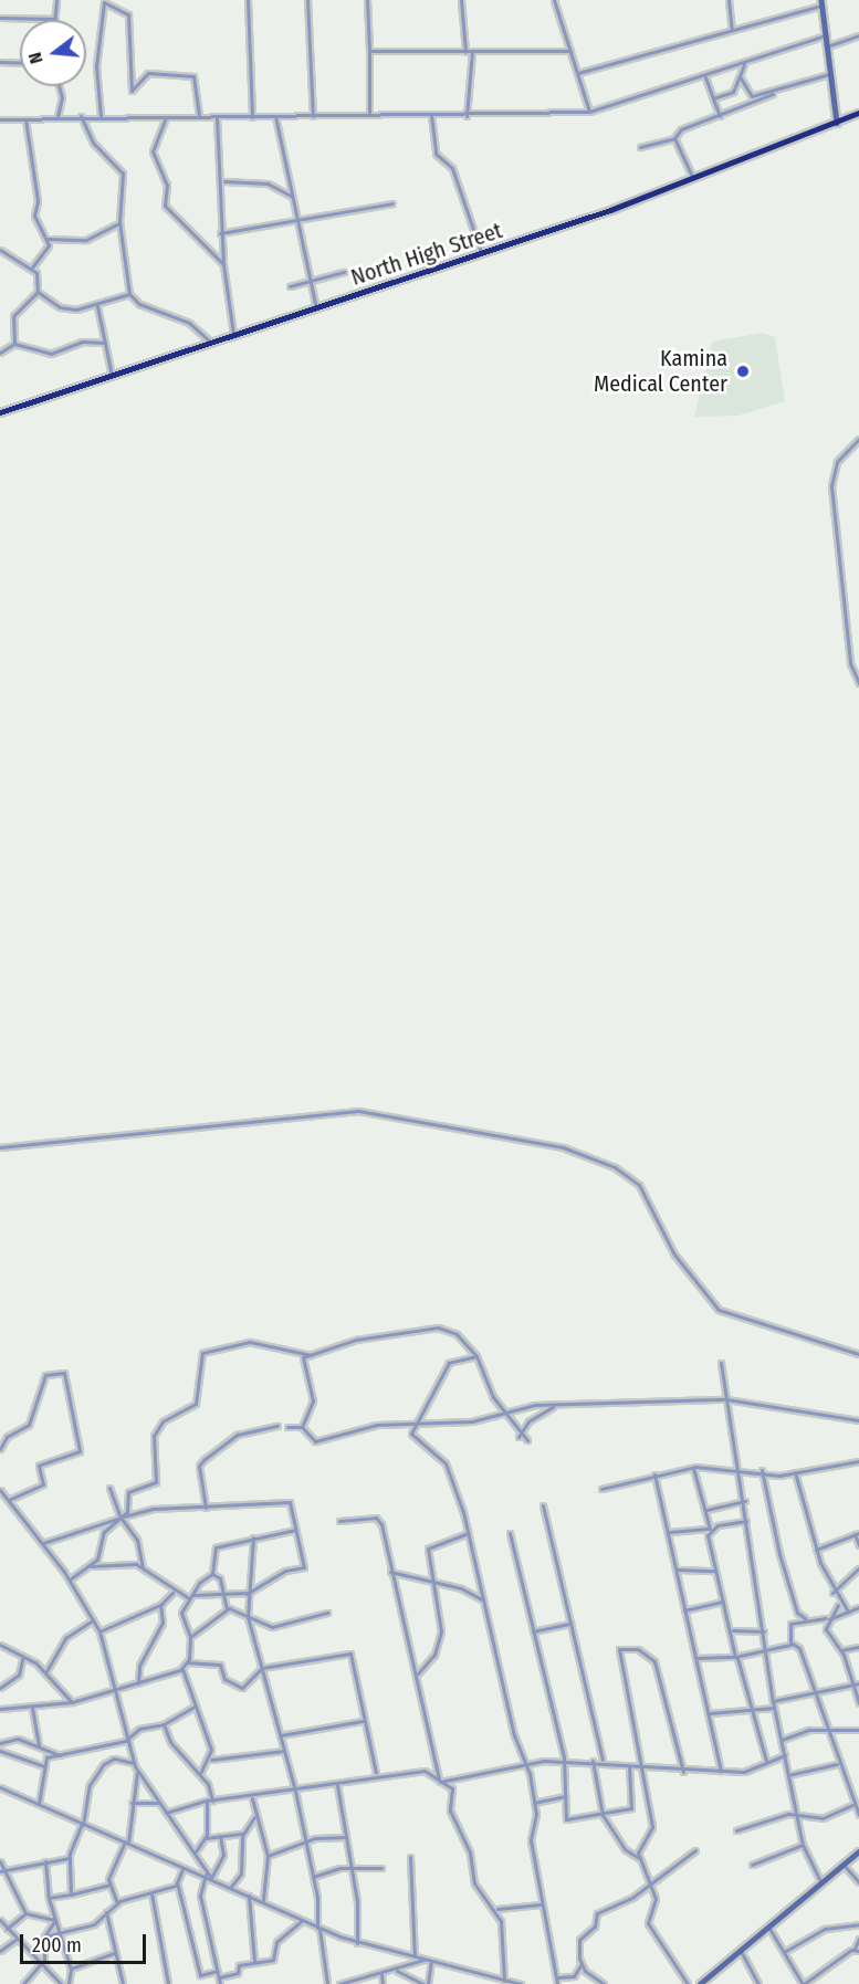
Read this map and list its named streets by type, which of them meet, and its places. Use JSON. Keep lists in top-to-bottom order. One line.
{"streets":{"highway":["North High Street"]},"places":["Kamina Medical Center"],"scale_bar":"200 m","north":"left"}
